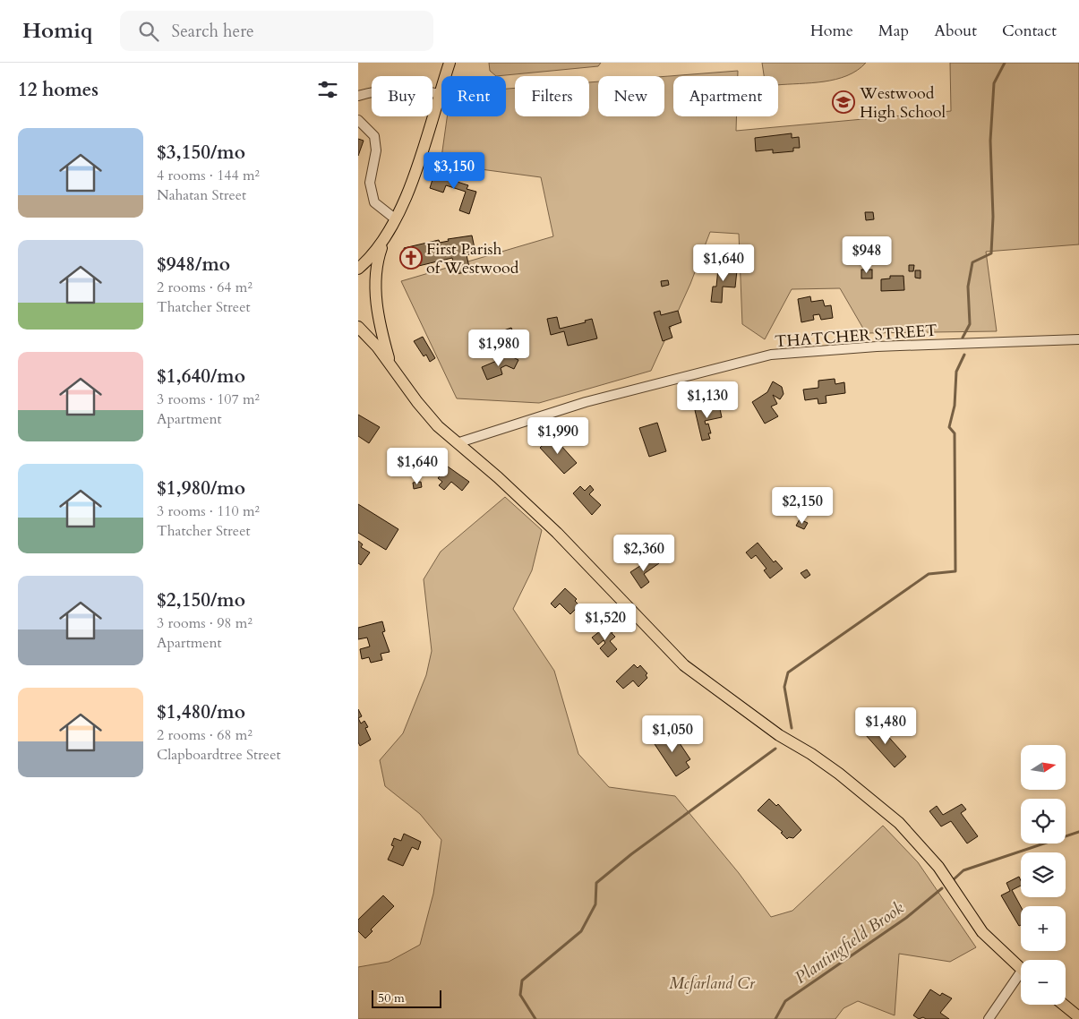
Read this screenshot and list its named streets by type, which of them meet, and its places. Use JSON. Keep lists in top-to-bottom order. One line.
{"streets":{"street":["THATCHER STREET"]},"water":["Plantingfield Brook"],"parks":["Mcfarland Cr"],"places":{"school or university":["Westwood High School"],"church":["First Parish of Westwood"]},"scale_bar":"50 m","north":"right","page":{"header":"Homiq","search":"Search here","nav":["Home","Map","About","Contact"],"heading":"12 homes","chip":["Buy","Rent","Filters","New","Apartment"],"list":[{"name":"$3,150/mo","note":"4 rooms · 144 m² · Nahatan Street"},{"name":"$948/mo","note":"2 rooms · 64 m² · Thatcher Street"},{"name":"$1,640/mo","note":"3 rooms · 107 m² · Apartment"},{"name":"$1,980/mo","note":"3 rooms · 110 m² · Thatcher Street"},{"name":"$2,150/mo","note":"3 rooms · 98 m² · Apartment"},{"name":"$1,480/mo","note":"2 rooms · 68 m² · Clapboardtree Street"}],"price":["$3,150","$948","$1,640","$1,980","$1,130","$1,990","$1,640","$2,150","$2,360","$1,520","$1,480","$1,050"],"map_buttons":["+","−"],"scale":"50 m"}}
